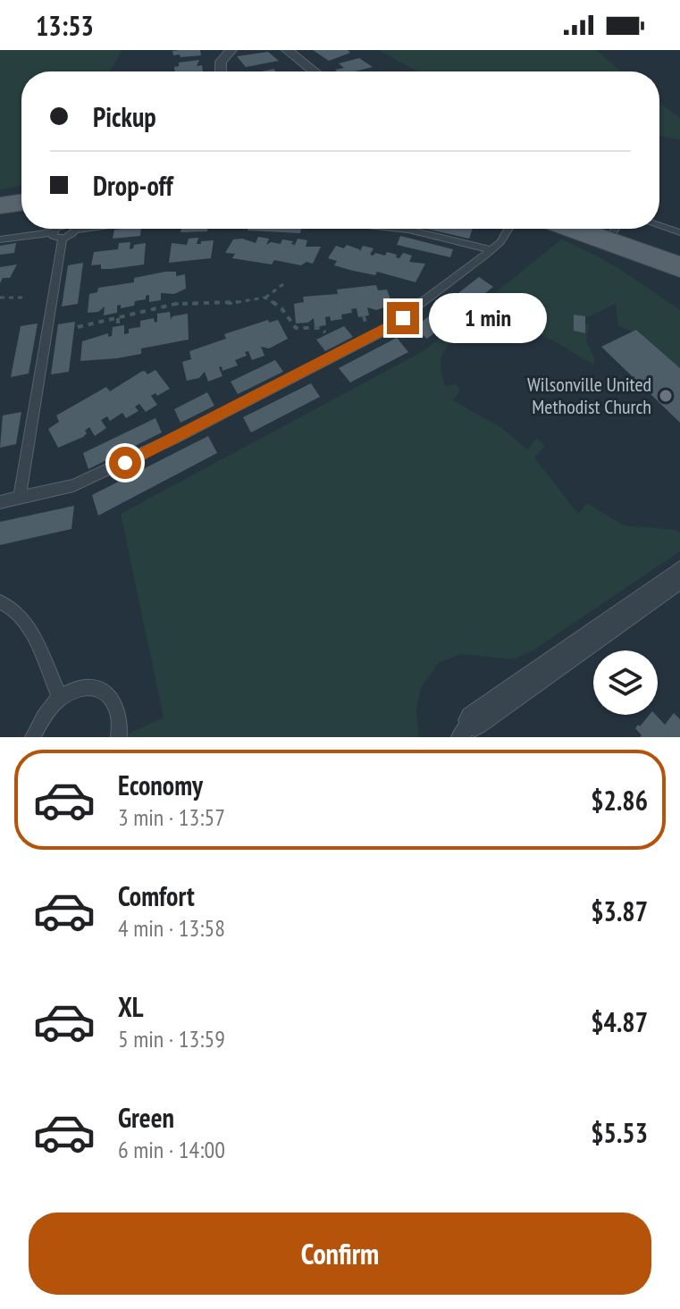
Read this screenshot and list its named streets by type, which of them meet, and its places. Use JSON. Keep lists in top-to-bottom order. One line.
{"places":["Wilsonville United Methodist Church"],"page":{"status":"13:53","banner":["Pickup","Drop-off"],"bubble":"1 min","list":[{"name":"Economy","note":"3 min · 13:57","value":"$2.86"},{"name":"Comfort","note":"4 min · 13:58","value":"$3.87"},{"name":"XL","note":"5 min · 13:59","value":"$4.87"},{"name":"Green","note":"6 min · 14:00","value":"$5.53"}],"buttons":"Confirm"}}
